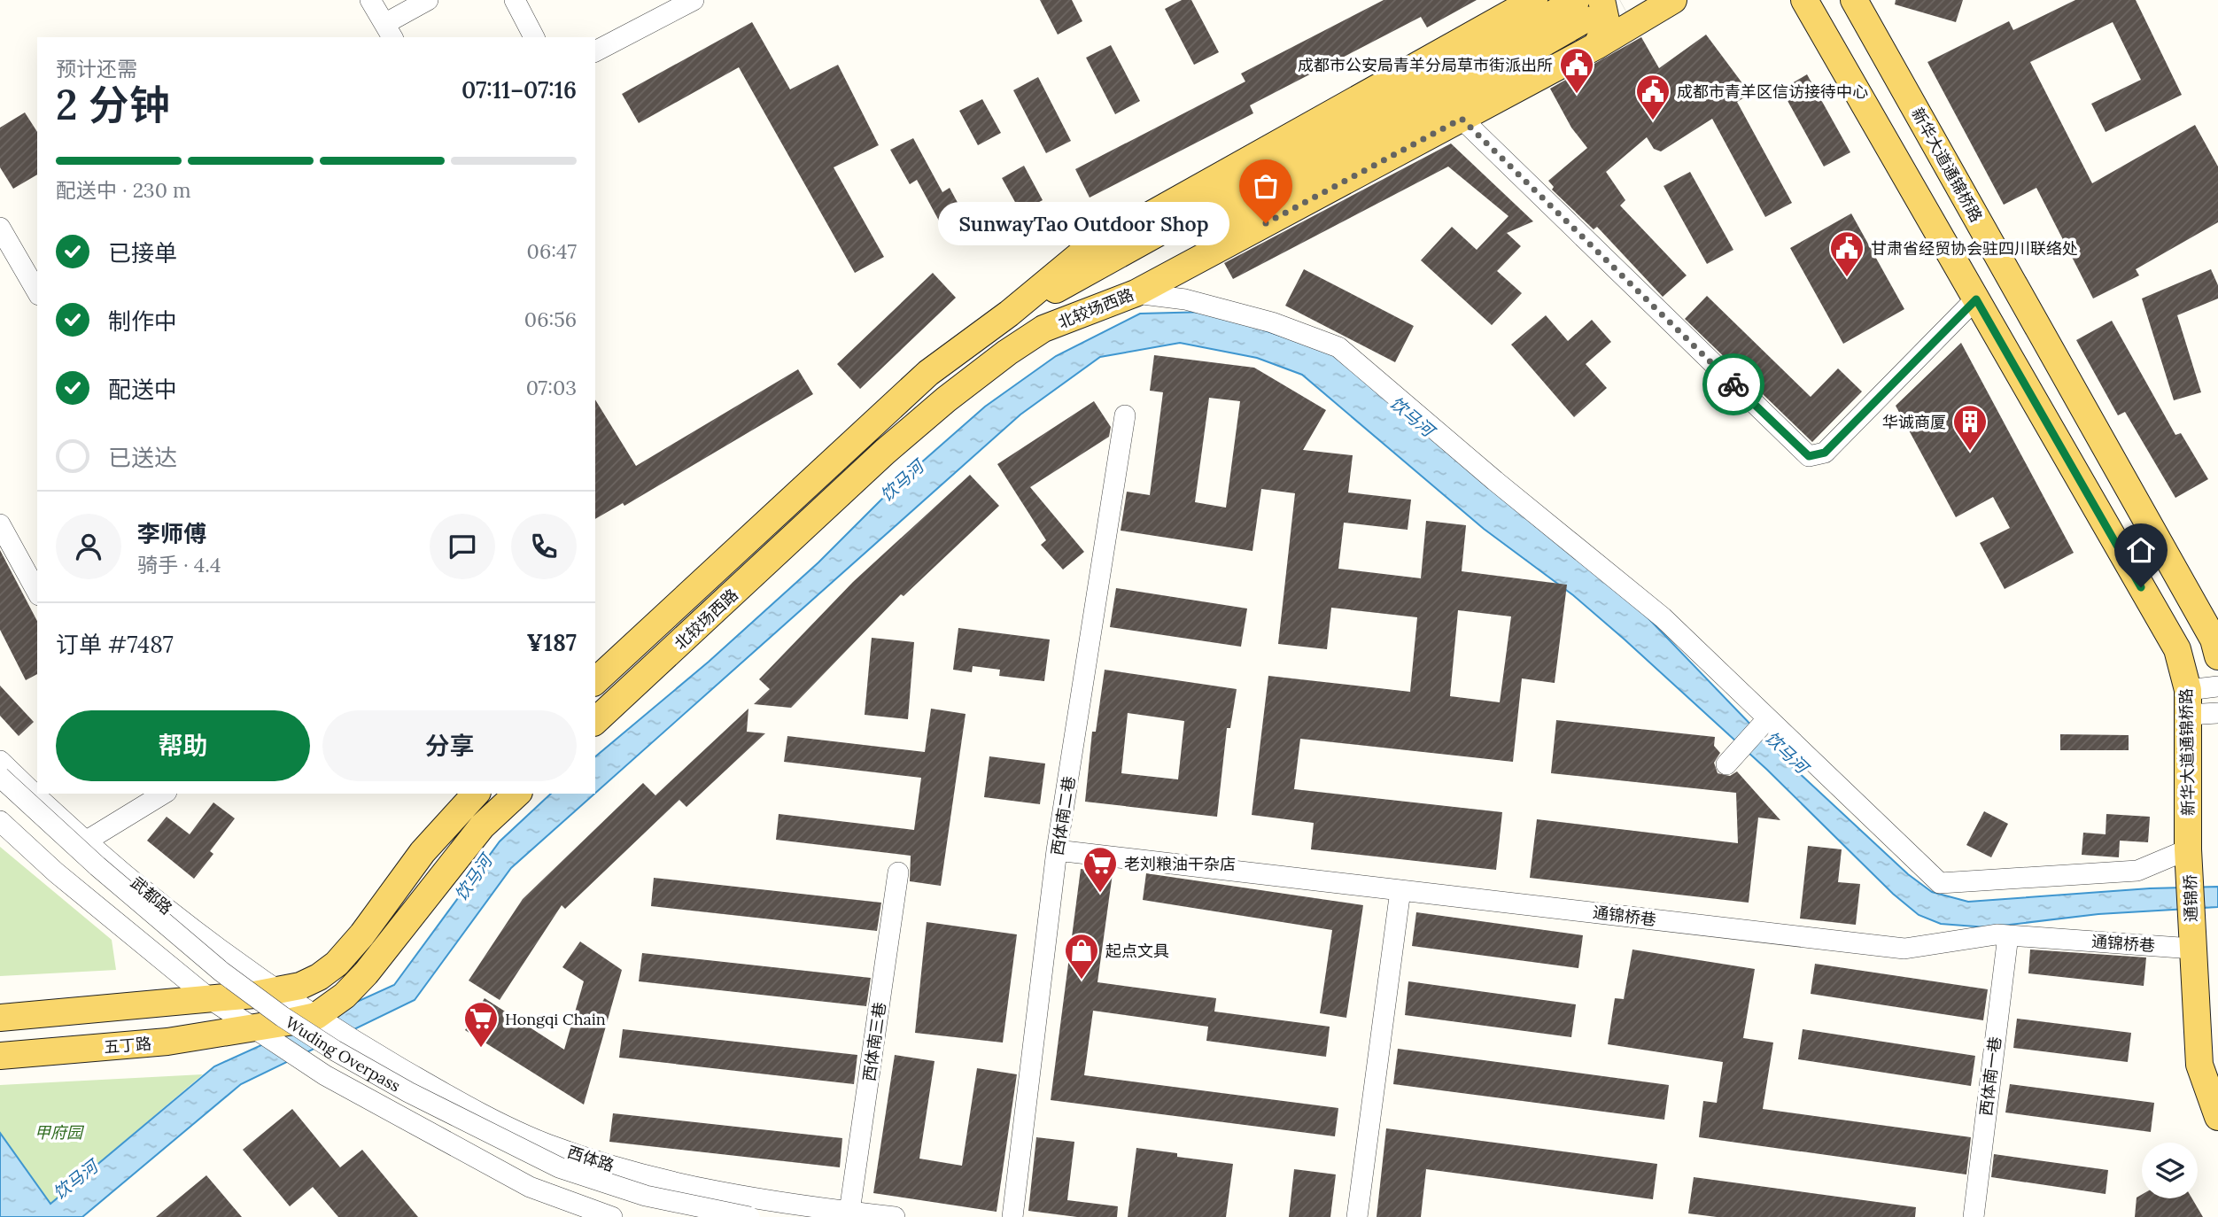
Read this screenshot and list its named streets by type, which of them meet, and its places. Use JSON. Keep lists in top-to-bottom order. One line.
{"streets":{"main road":["新华大道通锦桥路","北较场西路","通锦桥","五丁路"],"street":["西体南二巷","武都路","通锦桥巷","西体南三巷","Wuding Overpass","西体南一巷","西体路"]},"crossings":[["新华大道通锦桥路","通锦桥"],["西体南二巷","通锦桥巷"],["武都路","西体路"],["通锦桥","通锦桥巷"],["通锦桥巷","西体南一巷"],["西体南三巷","西体路"]],"water":["饮马河"],"parks":["甲府园"],"places":{"public building":["成都市公安局青羊分局草市街派出所","成都市青羊区信访接待中心","甘肃省经贸协会驻四川联络处"],"other":["SunwayTao Outdoor Shop"],"building":["华诚商厦"],"supermarket":["老刘粮油干杂店","Hongqi Chain"],"shop":["起点文具"]},"page":{"heading":["2 分钟","预计还需","07:11–07:16"],"panel":["李师傅","骑手 · 4.4","订单 #7487","¥187"],"bar":"配送中 · 230 m","bubble":"SunwayTao Outdoor Shop","list":[["已接单","06:47"],["制作中","06:56"],["配送中","07:03"],"已送达"],"buttons":["帮助","分享"]}}
